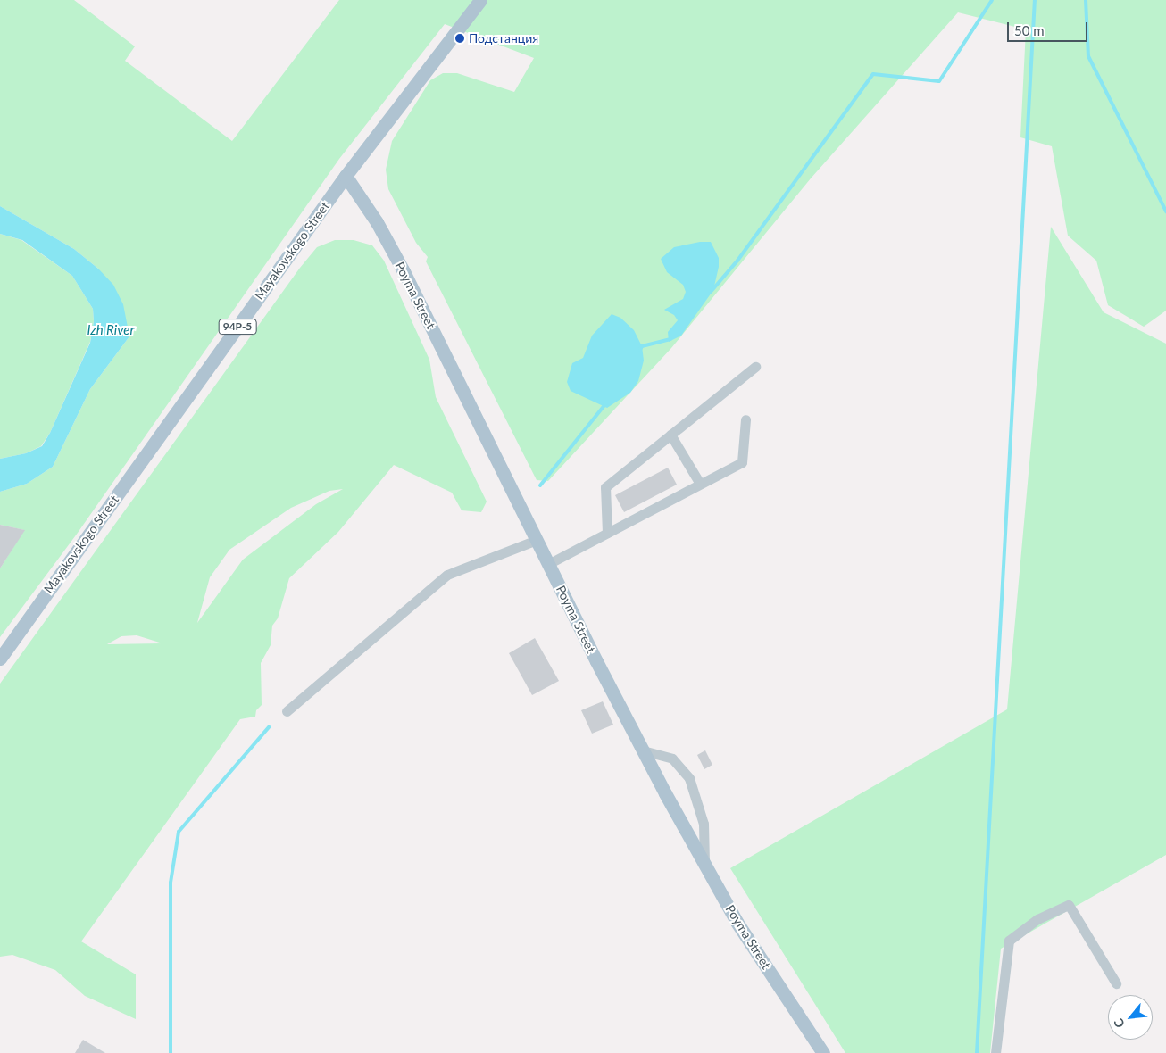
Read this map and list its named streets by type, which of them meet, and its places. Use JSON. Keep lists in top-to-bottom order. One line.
{"streets":{"main road":["Mayakovskogo Street","Poyma Street","94Р-5"]},"crossings":[["Mayakovskogo Street","Poyma Street"]],"water":["Izh River"],"places":["Подстанция"],"scale_bar":"50 m","north":"bottom left"}
